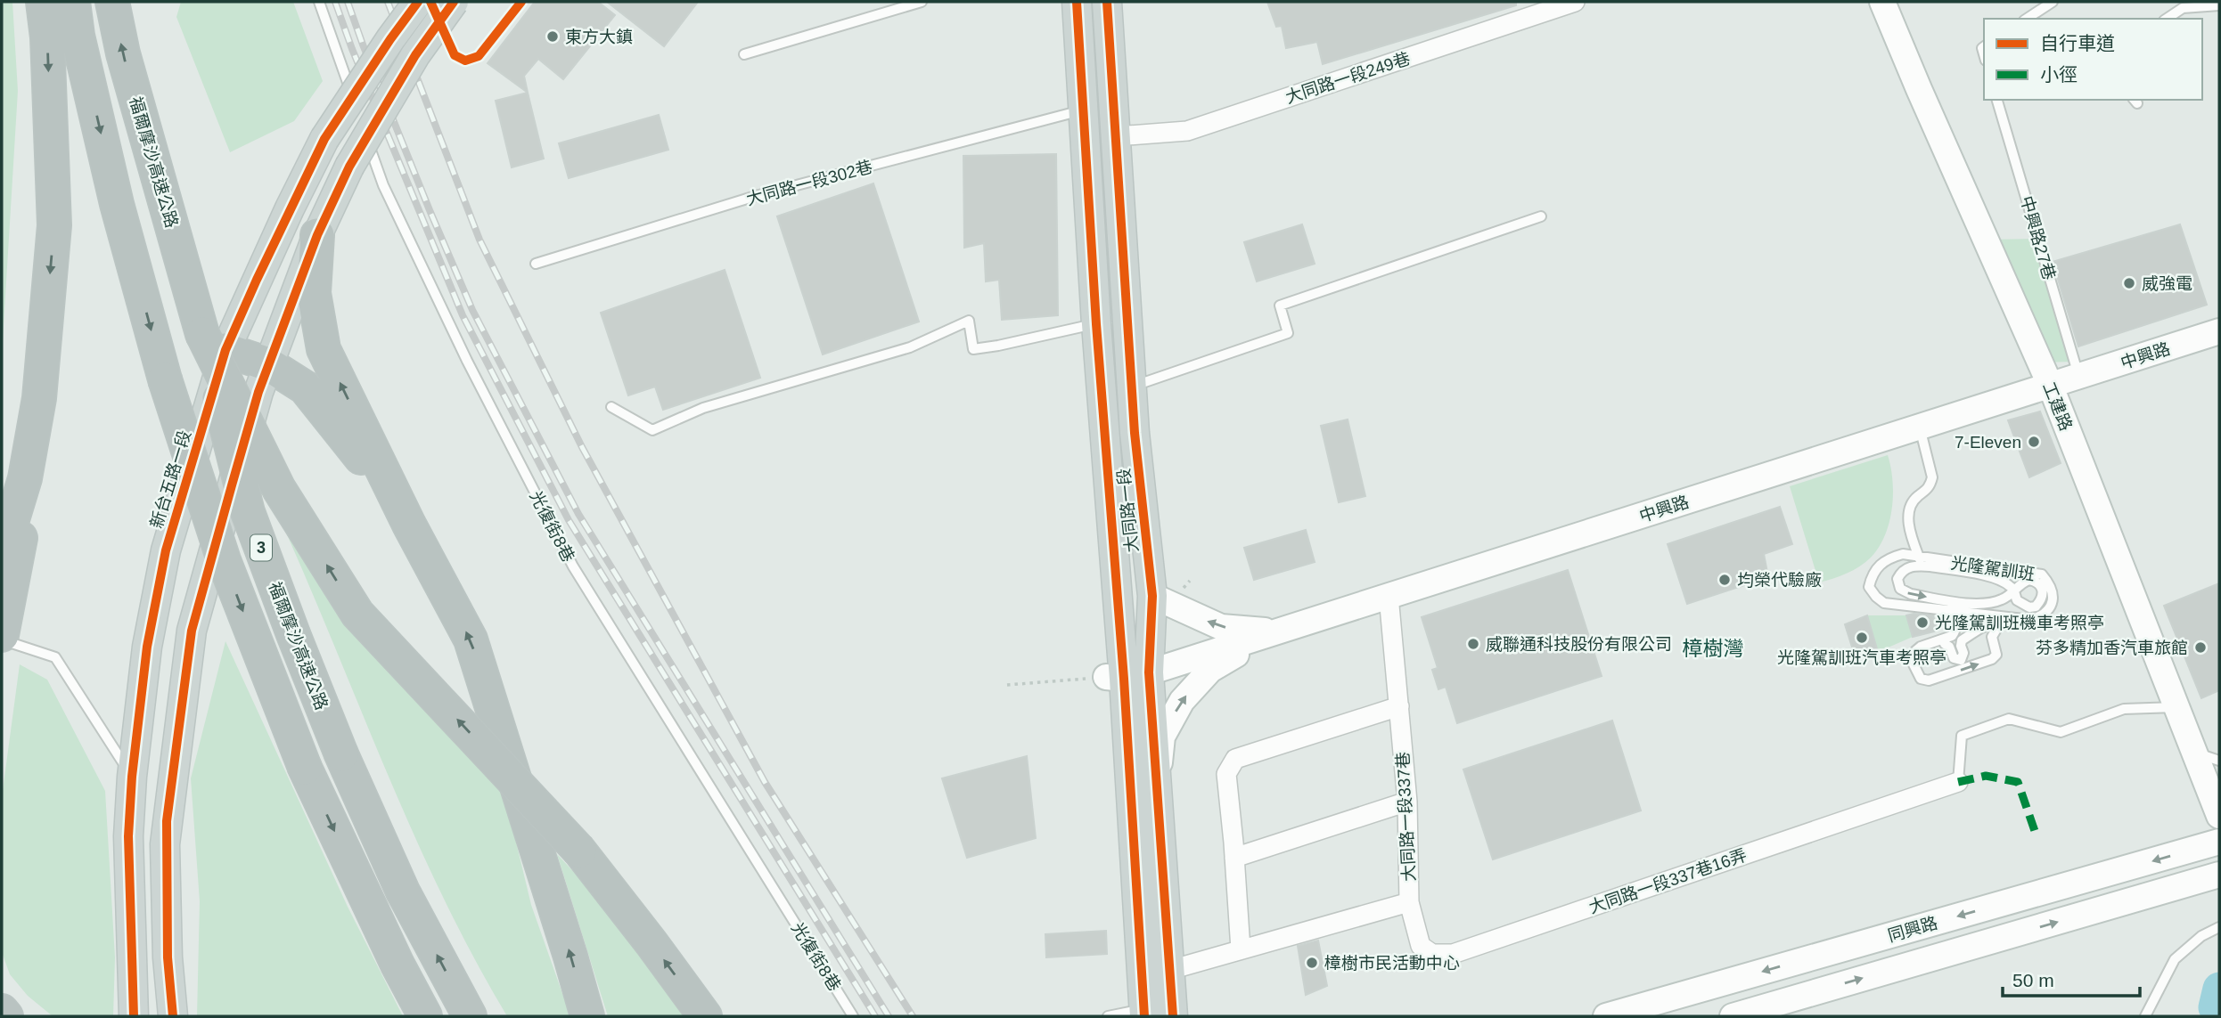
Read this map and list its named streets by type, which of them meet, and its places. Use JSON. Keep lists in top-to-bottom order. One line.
{"streets":{"highway":["福爾摩沙高速公路","3"],"main road":["新台五路一段","大同路一段"],"street":["大同路一段249巷","中興路","工建路","大同路一段337巷","大同路一段337巷16弄","同興路"],"lane":["大同路一段302巷","中興路27巷","光復街8巷","光隆駕訓班"]},"crossings":[["大同路一段249巷","大同路一段"],["福爾摩沙高速公路","新台五路一段"],["大同路一段302巷","大同路一段"],["中興路27巷","中興路"],["中興路","工建路"],["中興路","大同路一段"],["中興路","大同路一段337巷"],["大同路一段","大同路一段337巷"],["大同路一段337巷","大同路一段337巷16弄"]],"districts":["樟樹灣"],"places":["東方大鎮","威強電","7-Eleven","均榮代驗廠","光隆駕訓班機車考照亭","光隆駕訓班汽車考照亭","威聯通科技股份有限公司","芬多精加香汽車旅館","樟樹市民活動中心"],"legend":["自行車道","小徑"],"scale_bar":"50 m"}
